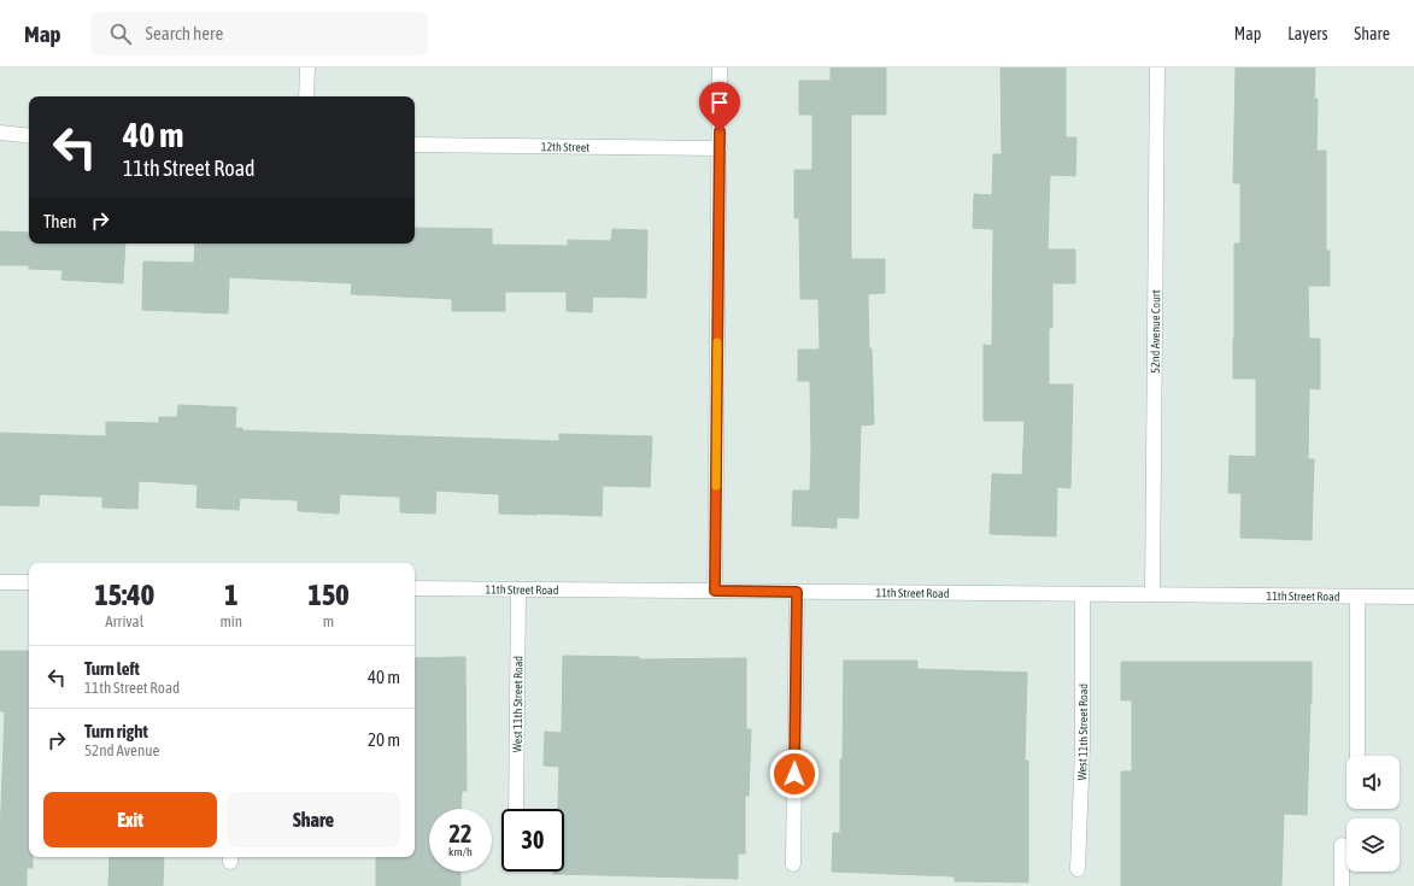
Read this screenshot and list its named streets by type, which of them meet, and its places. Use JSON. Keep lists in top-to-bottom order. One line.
{"streets":{"street":["12th Street","52nd Avenue Court","11th Street Road","West 11th Street Road"]},"crossings":[["52nd Avenue Court","11th Street Road"],["11th Street Road","West 11th Street Road"]],"page":{"header":"Map","search":"Search here","nav":["Map","Layers","Share"],"turn":["40 m","11th Street Road"],"then":"Then","eta":["15:40","Arrival","1","min","150","m"],"list":[{"name":"Turn left","note":"11th Street Road","value":"40 m"},{"name":"Turn right","note":"52nd Avenue","value":"20 m"}],"buttons":["Exit","Share"],"speed":"22 km/h","limit":"30"}}
